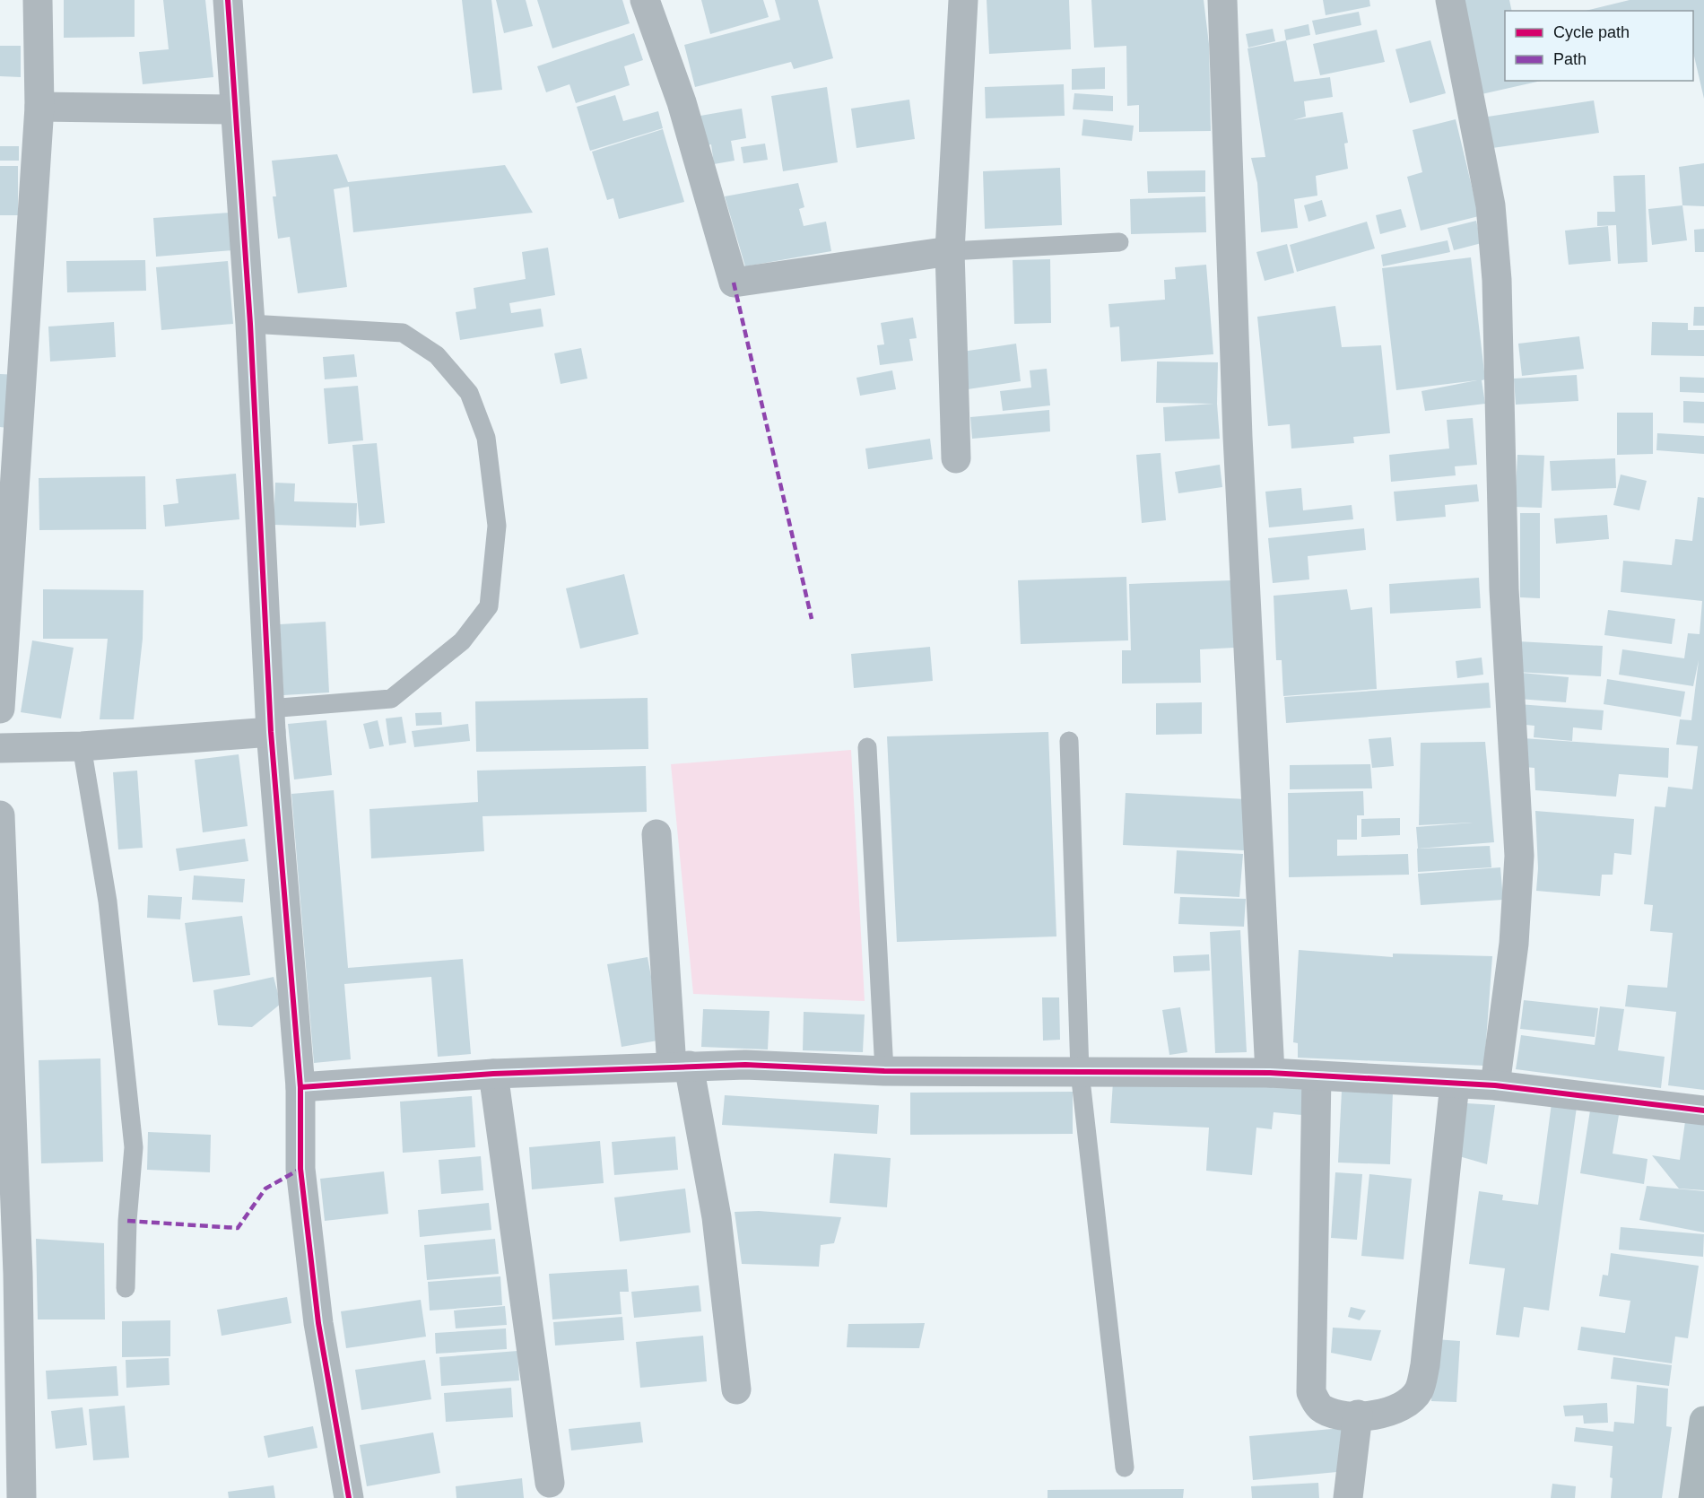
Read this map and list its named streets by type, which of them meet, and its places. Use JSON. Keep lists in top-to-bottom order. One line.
{"legend":["Cycle path","Path"]}
